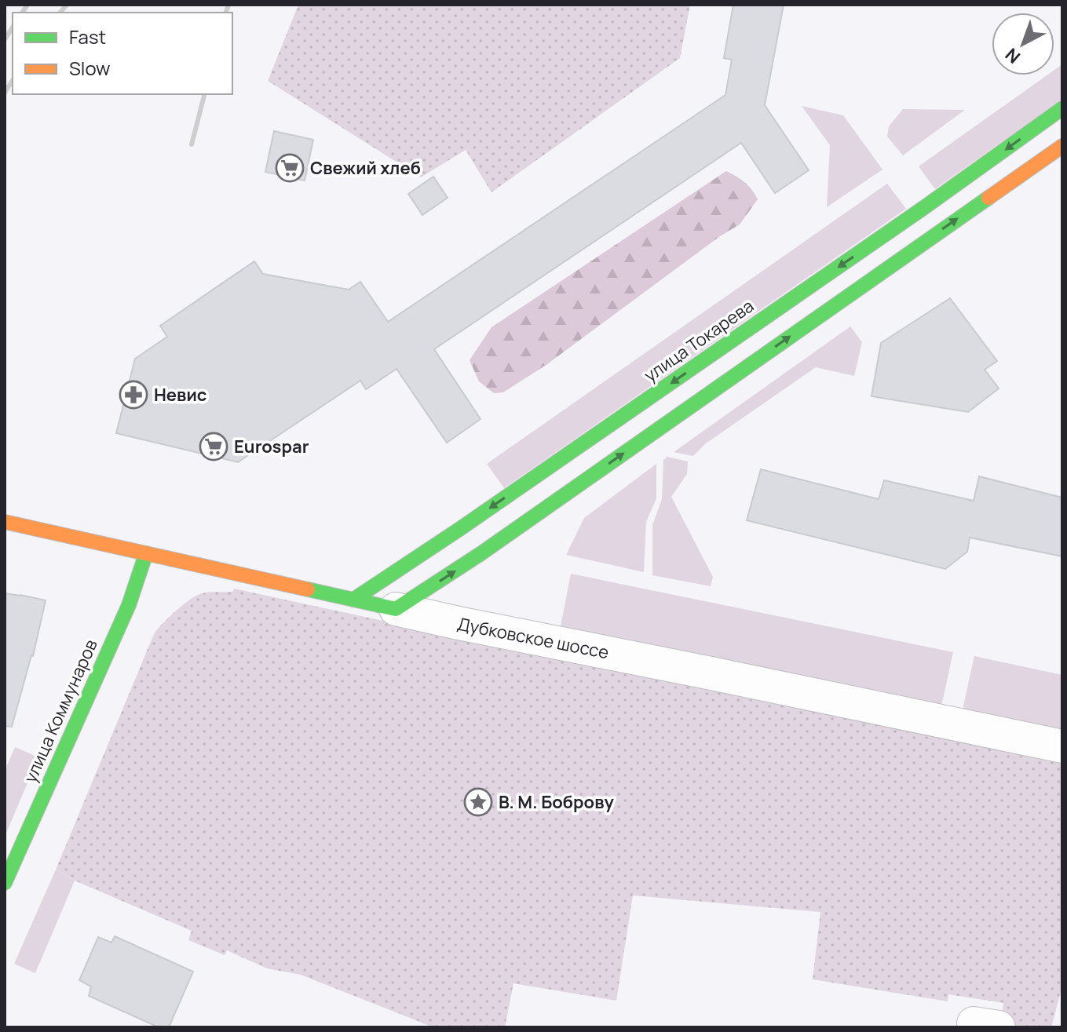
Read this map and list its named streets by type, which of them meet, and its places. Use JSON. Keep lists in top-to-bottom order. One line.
{"streets":{"main road":["улица Токарева","Дубковское шоссе","улица Коммунаров"]},"crossings":[["улица Токарева","Дубковское шоссе"],["Дубковское шоссе","улица Коммунаров"]],"places":{"supermarket":["Свежий хлеб","Eurospar"],"pharmacy":["Невис"],"place":["В. М. Боброву"]},"legend":["Fast","Slow"],"north":"bottom left"}
